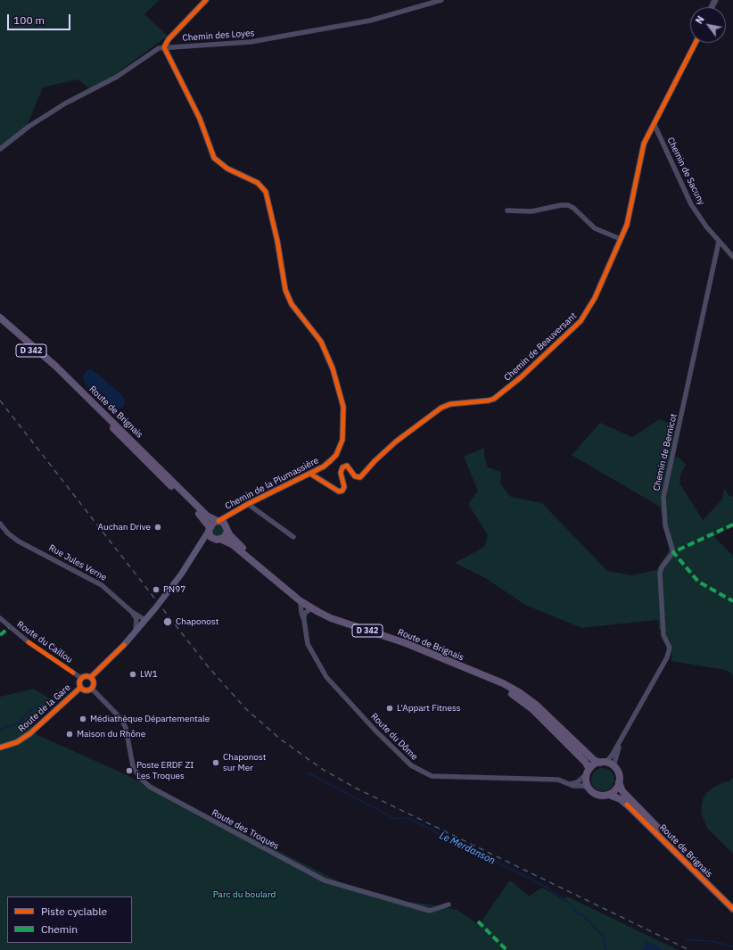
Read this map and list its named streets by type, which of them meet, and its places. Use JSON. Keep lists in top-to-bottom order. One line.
{"streets":{"main road":["D 342","Route de Brignais","Route de la Gare"],"street":["Chemin des Loyes","Chemin de Sacuny","Chemin de Beauversant","Chemin de Bernicot","Chemin de la Plumassière","Rue Jules Verne","Route du Caillou","Route du Dôme","Route des Troques"]},"crossings":[["Chemin des Loyes","Chemin de la Plumassière"],["Chemin de Sacuny","Chemin de Beauversant"],["Chemin de Sacuny","Chemin de Bernicot"],["Chemin de Beauversant","Chemin de la Plumassière"],["Route de Brignais","Chemin de Bernicot"],["Route de Brignais","Chemin de la Plumassière"],["Route de Brignais","Route du Dôme"],["Chemin de Bernicot","Route du Dôme"],["Route du Caillou","Route de la Gare"],["Route du Caillou","Route des Troques"],["Route de la Gare","Route des Troques"]],"water":["Le Merdanson"],"parks":["Parc du boulard"],"places":["Auchan Drive","PN97","Chaponost","LW1","L'Appart Fitness","Médiathèque Départementale","Maison du Rhône","Chaponost sur Mer","Poste ERDF ZI Les Troques"],"legend":["Piste cyclable","Chemin"],"scale_bar":"100 m","north":"top left"}
